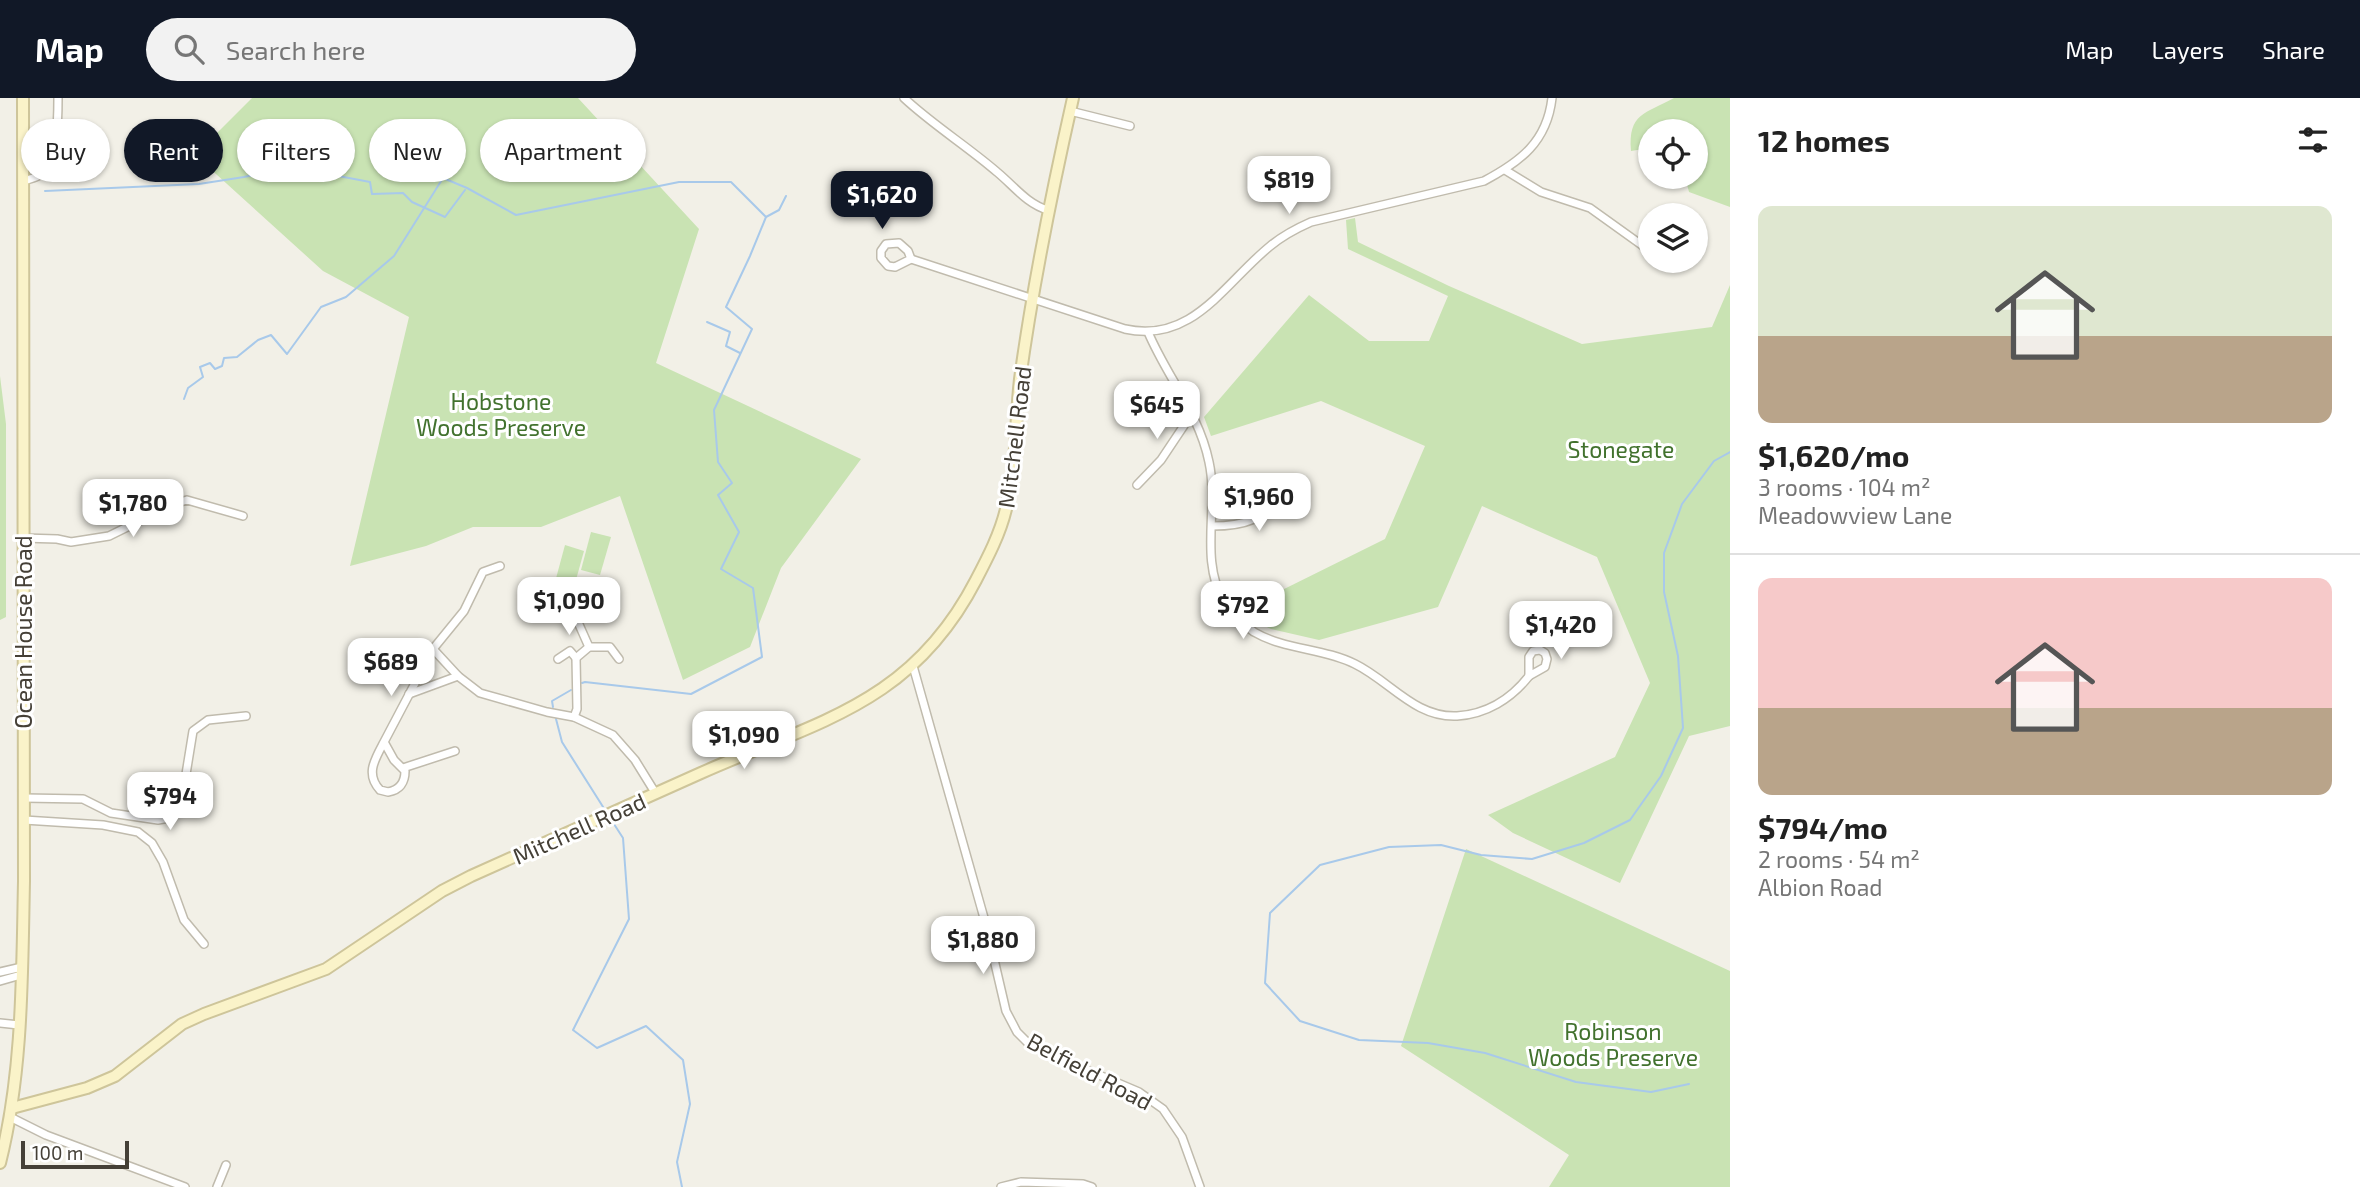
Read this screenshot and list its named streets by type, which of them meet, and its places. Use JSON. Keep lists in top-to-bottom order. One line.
{"streets":{"street":["Mitchell Road","Ocean House Road","Belfield Road"]},"crossings":[["Mitchell Road","Ocean House Road"],["Mitchell Road","Belfield Road"]],"parks":["Hobstone Woods Preserve","Stonegate","Robinson Woods Preserve"],"scale_bar":"100 m","page":{"header":"Map","search":"Search here","nav":["Map","Layers","Share"],"heading":"12 homes","chip":["Buy","Rent","Filters","New","Apartment"],"price":["$819","$1,620","$645","$1,960","$1,780","$1,090","$792","$1,420","$689","$1,090","$794","$1,880"],"list":[{"name":"$1,620/mo","note":"3 rooms · 104 m² · Meadowview Lane"},{"name":"$794/mo","note":"2 rooms · 54 m² · Albion Road"}],"scale":"100 m"}}
